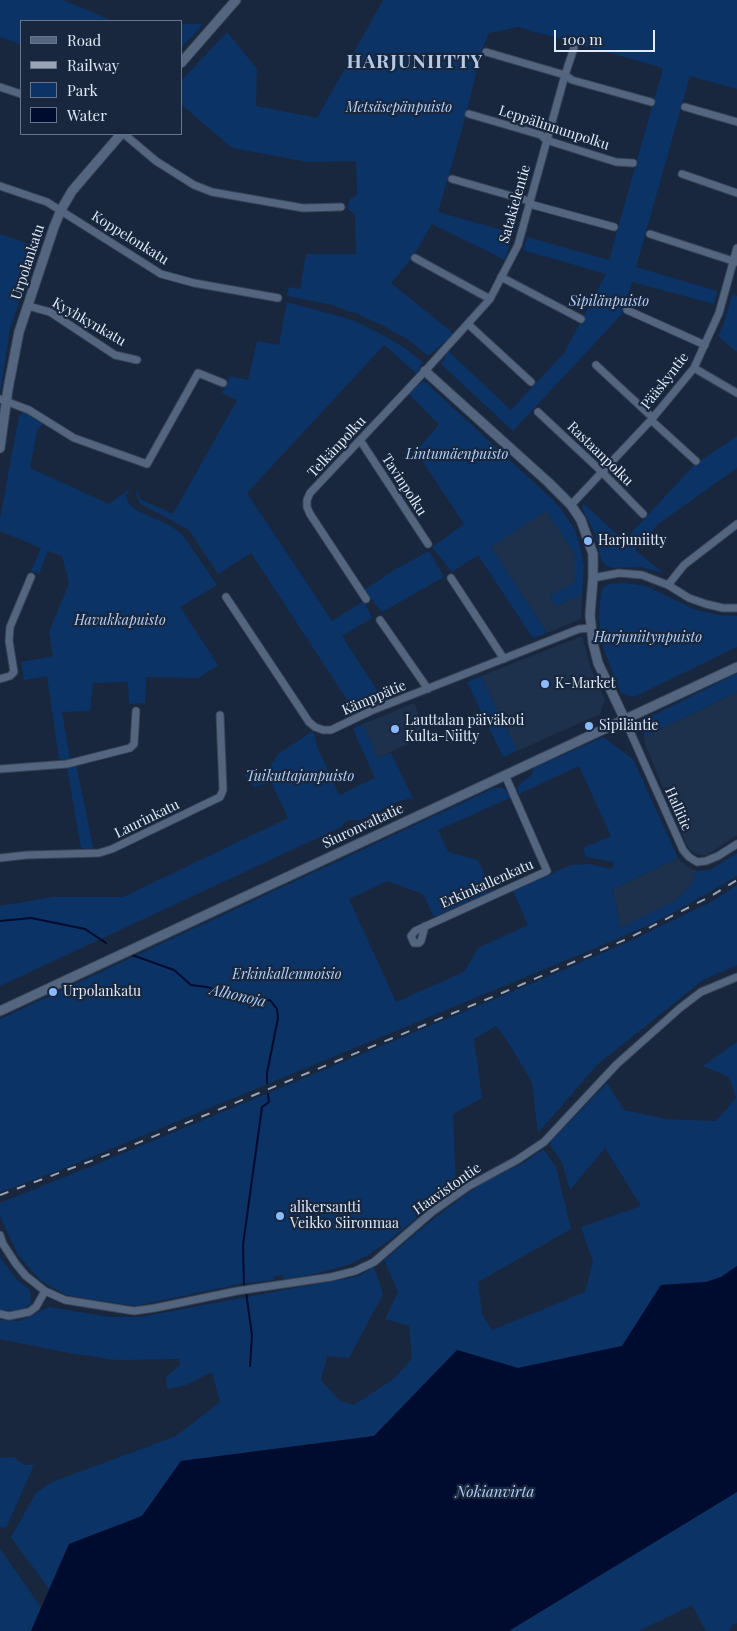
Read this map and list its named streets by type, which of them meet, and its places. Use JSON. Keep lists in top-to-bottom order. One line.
{"streets":{"main road":["Urpolankatu","Siuronvaltatie"],"street":["Leppälinnunpolku","Satakielentie","Koppelonkatu","Kyyhkynkatu","Pääskyntie","Telkänpolku","Rastaanpolku","Tavinpolku","Kämppätie","Hallitie","Laurinkatu","Erkinkallenkatu","Haavistontie"]},"crossings":[["Leppälinnunpolku","Satakielentie"],["Satakielentie","Telkänpolku"],["Koppelonkatu","Urpolankatu"],["Urpolankatu","Kyyhkynkatu"],["Pääskyntie","Rastaanpolku"],["Telkänpolku","Tavinpolku"],["Hallitie","Siuronvaltatie"],["Siuronvaltatie","Erkinkallenkatu"]],"districts":["HARJUNIITTY"],"water":["Alhonoja","Nokianvirta"],"parks":["Metsäsepänpuisto","Sipilänpuisto","Lintumäenpuisto","Havukkapuisto","Harjuniitynpuisto","Tuikuttajanpuisto","Erkinkallenmoisio"],"places":["Harjuniitty","K-Market","Sipiläntie","Lauttalan päiväkoti Kulta-Niitty","Urpolankatu","alikersantti Veikko Siironmaa"],"legend":["Road","Railway","Park","Water"],"scale_bar":"100 m"}
